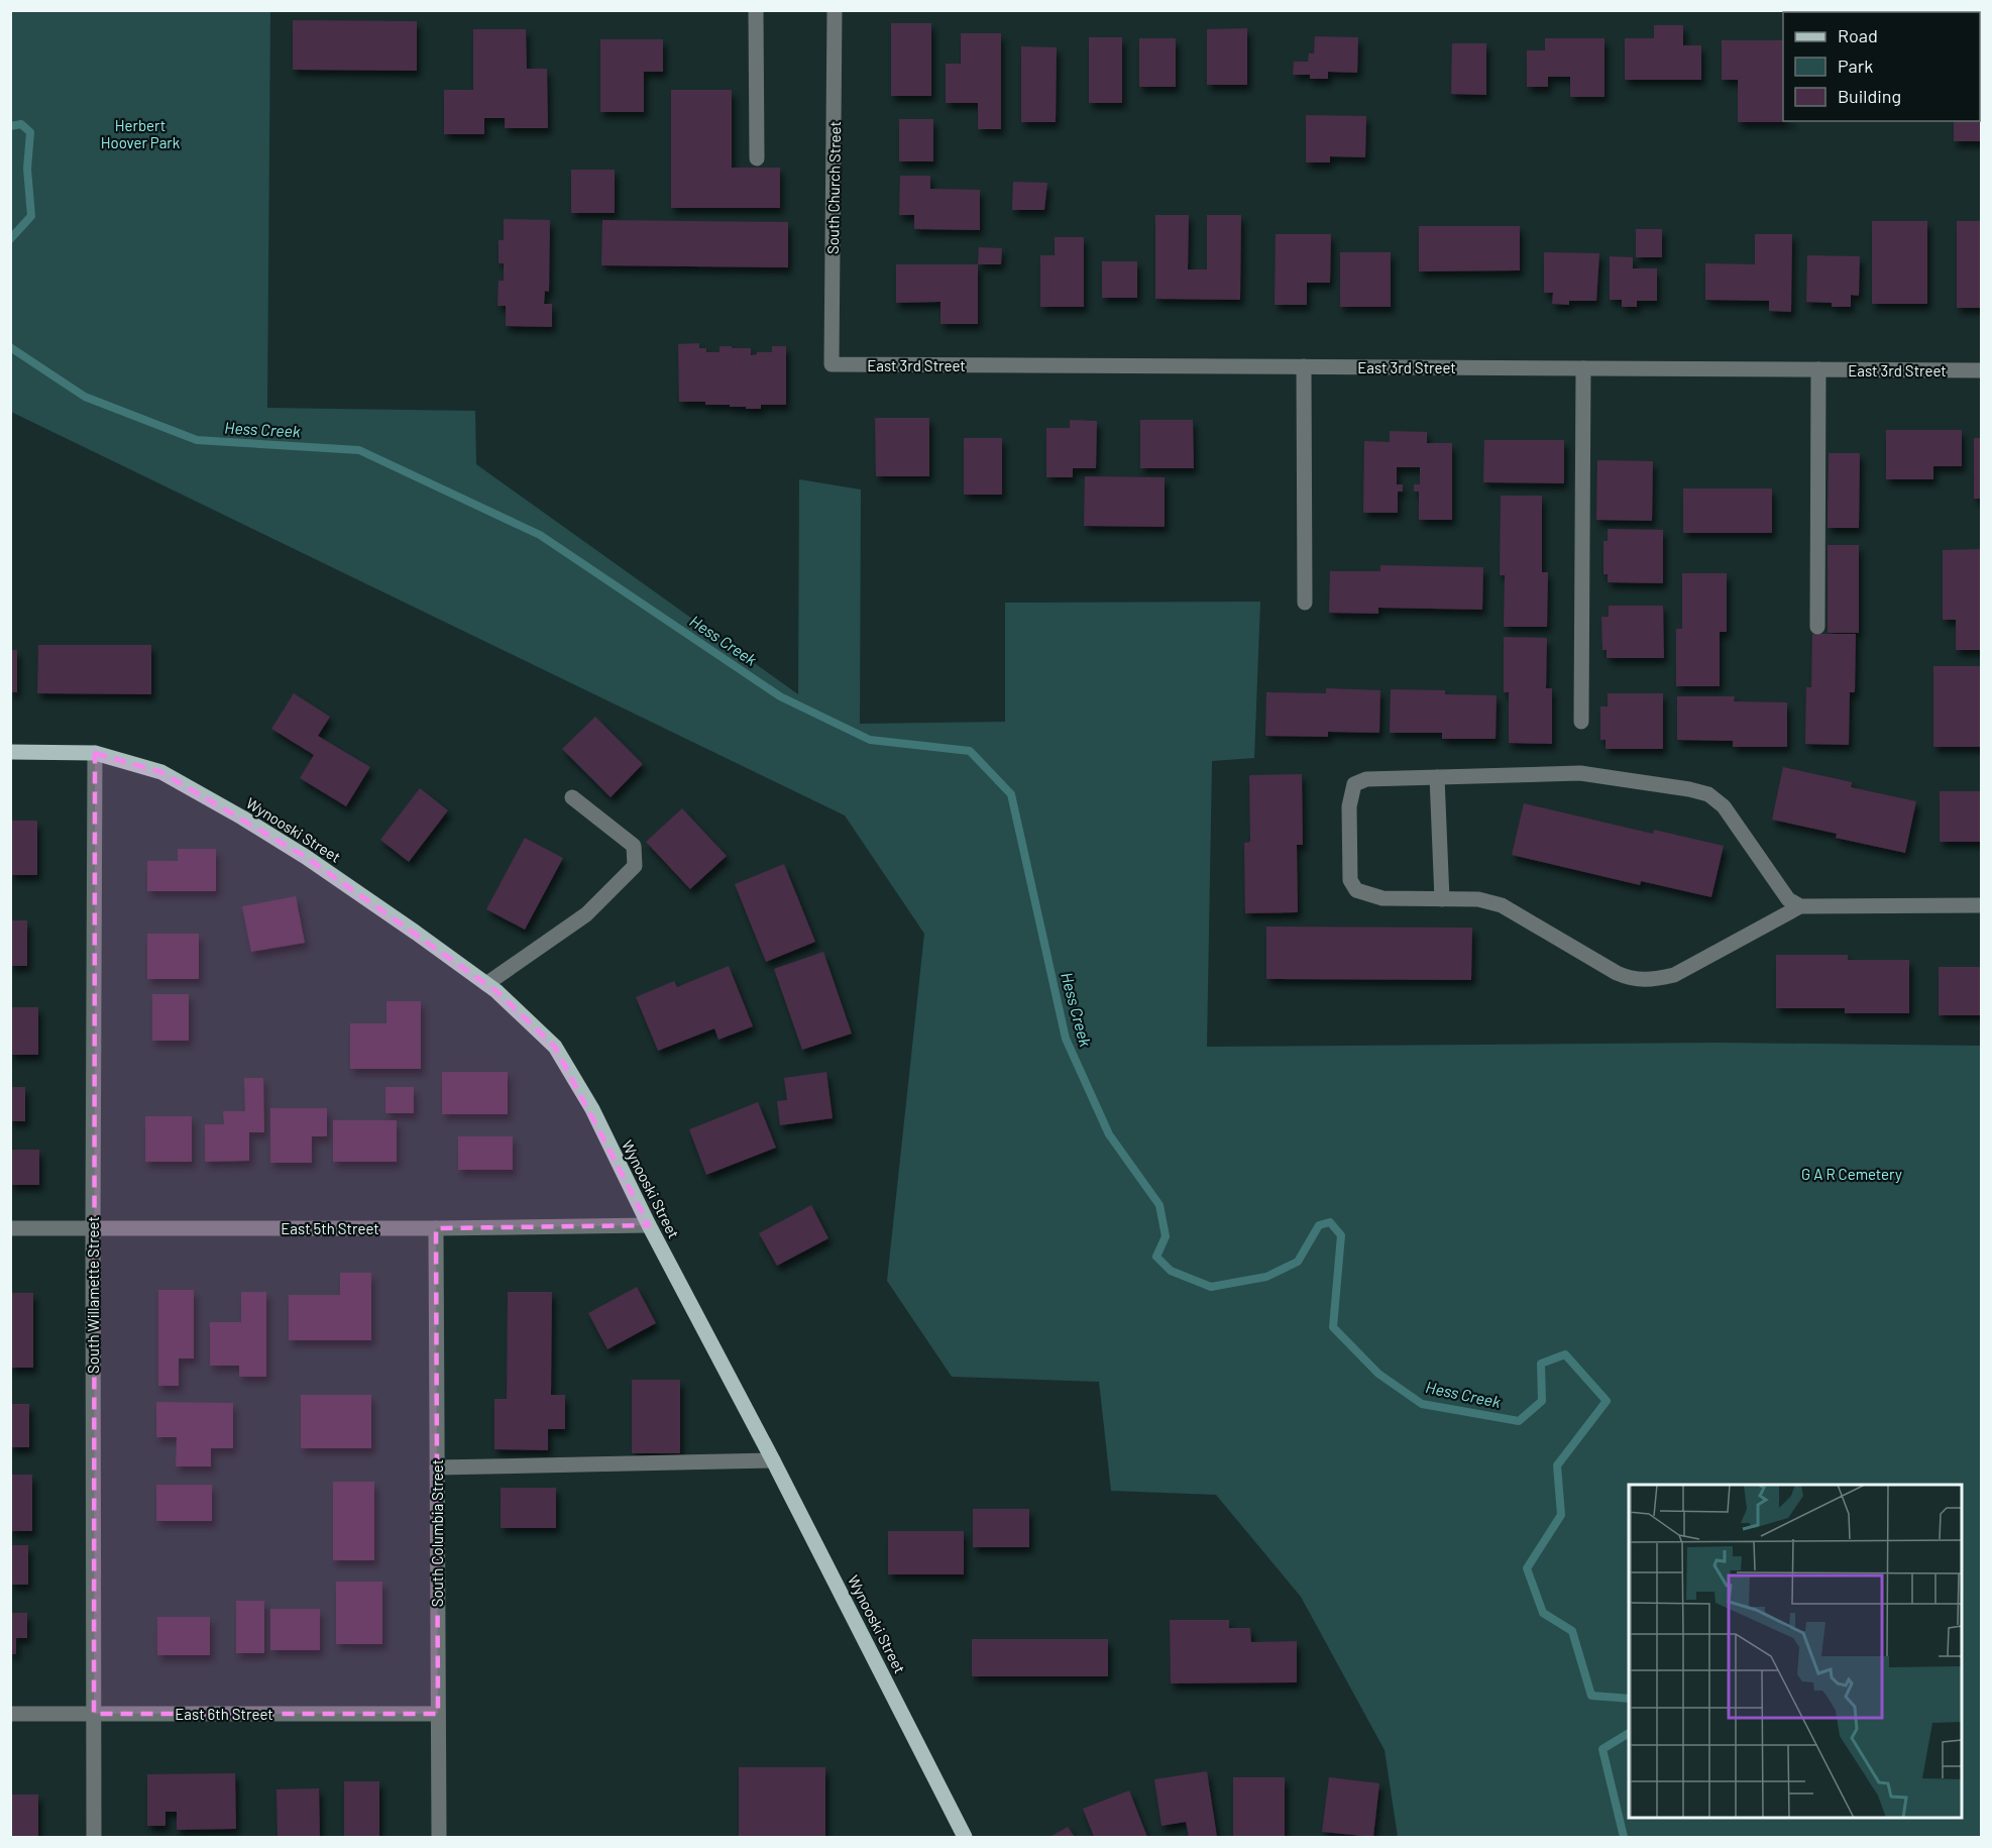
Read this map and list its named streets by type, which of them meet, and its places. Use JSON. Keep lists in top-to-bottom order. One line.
{"streets":{"main road":["Wynooski Street"],"street":["South Church Street","East 3rd Street","East 5th Street","South Willamette Street","South Columbia Street","East 6th Street"]},"crossings":[["South Church Street","East 3rd Street"],["Wynooski Street","East 5th Street"],["Wynooski Street","South Willamette Street"],["East 5th Street","South Willamette Street"],["East 5th Street","South Columbia Street"],["South Willamette Street","East 6th Street"],["South Columbia Street","East 6th Street"]],"water":["Hess Creek"],"parks":["Herbert Hoover Park","G A R Cemetery"],"legend":["Road","Park","Building"]}
